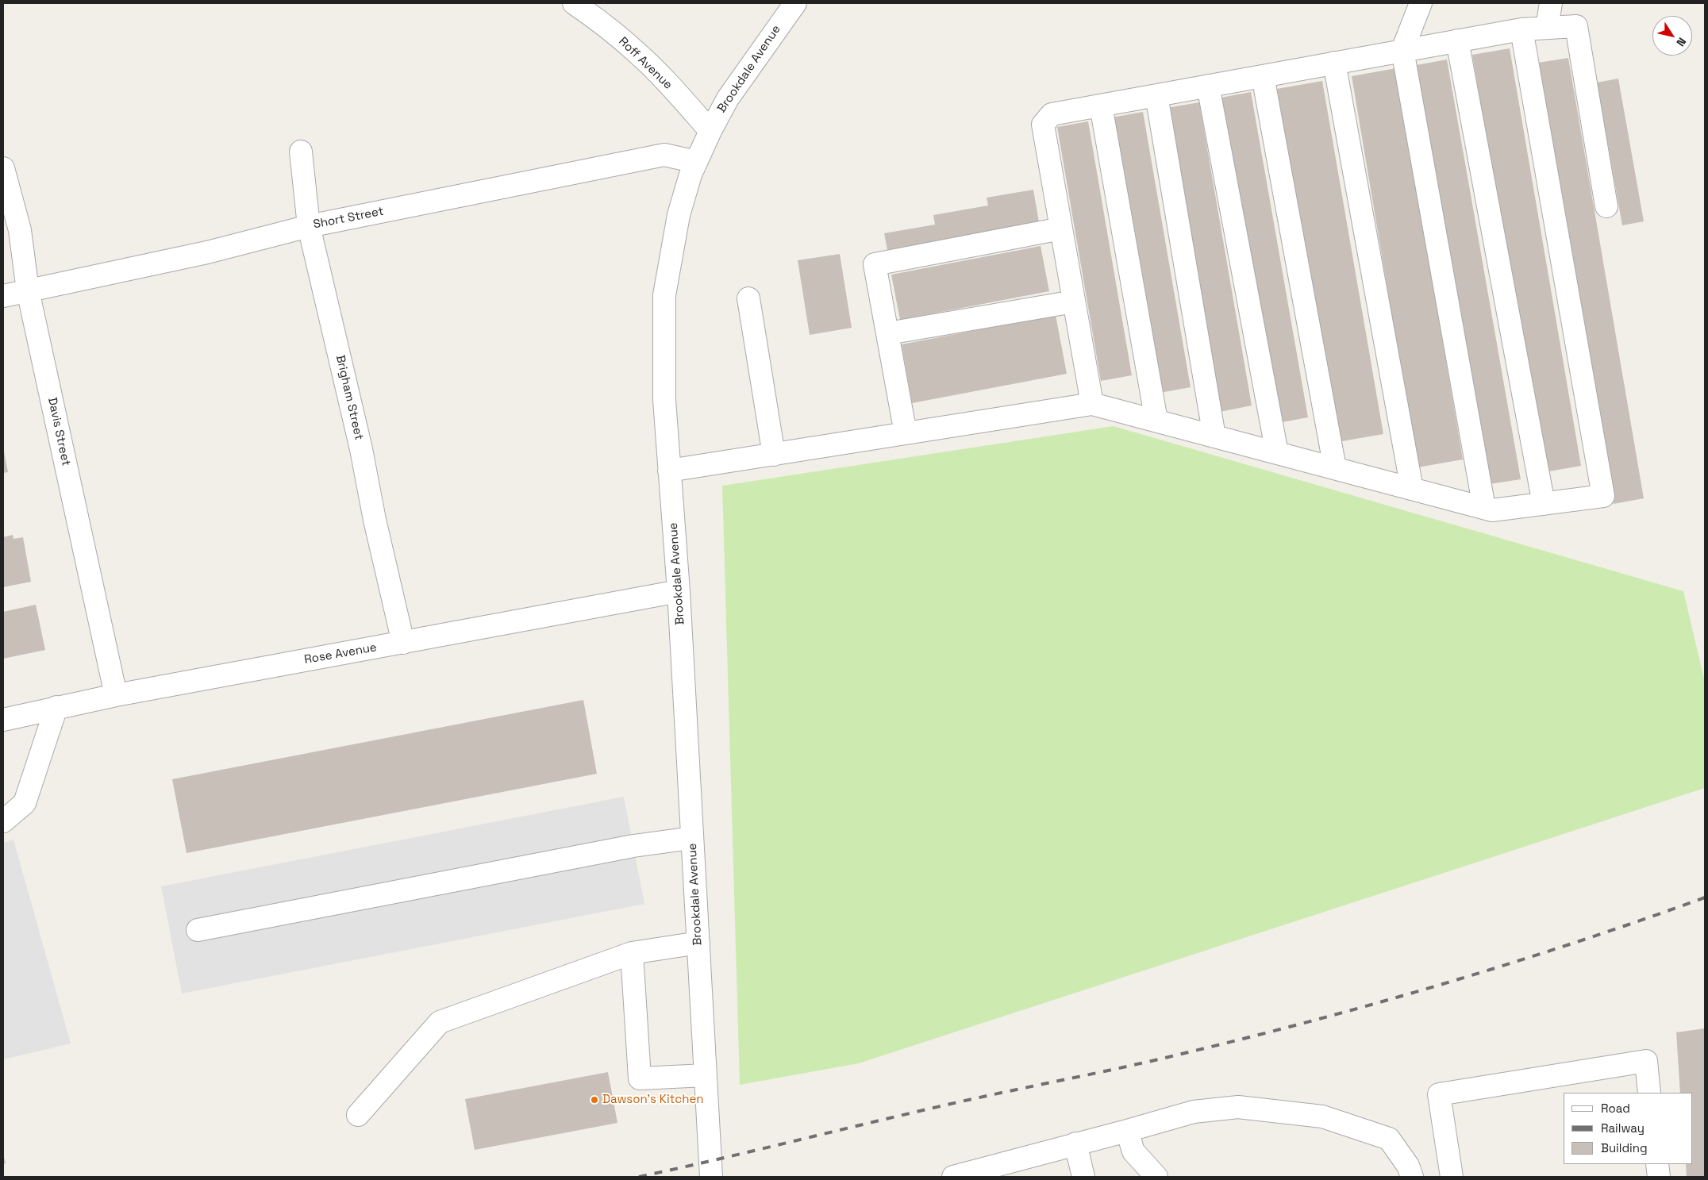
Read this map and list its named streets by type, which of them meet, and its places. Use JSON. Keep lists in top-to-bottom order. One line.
{"streets":{"street":["Roff Avenue","Brookdale Avenue","Short Street","Brigham Street","Davis Street","Rose Avenue"]},"crossings":[["Roff Avenue","Brookdale Avenue"],["Brookdale Avenue","Short Street"],["Brookdale Avenue","Rose Avenue"],["Short Street","Brigham Street"],["Short Street","Davis Street"],["Brigham Street","Rose Avenue"],["Davis Street","Rose Avenue"]],"places":["Dawson's Kitchen"],"legend":["Road","Railway","Building"],"north":"bottom right"}
